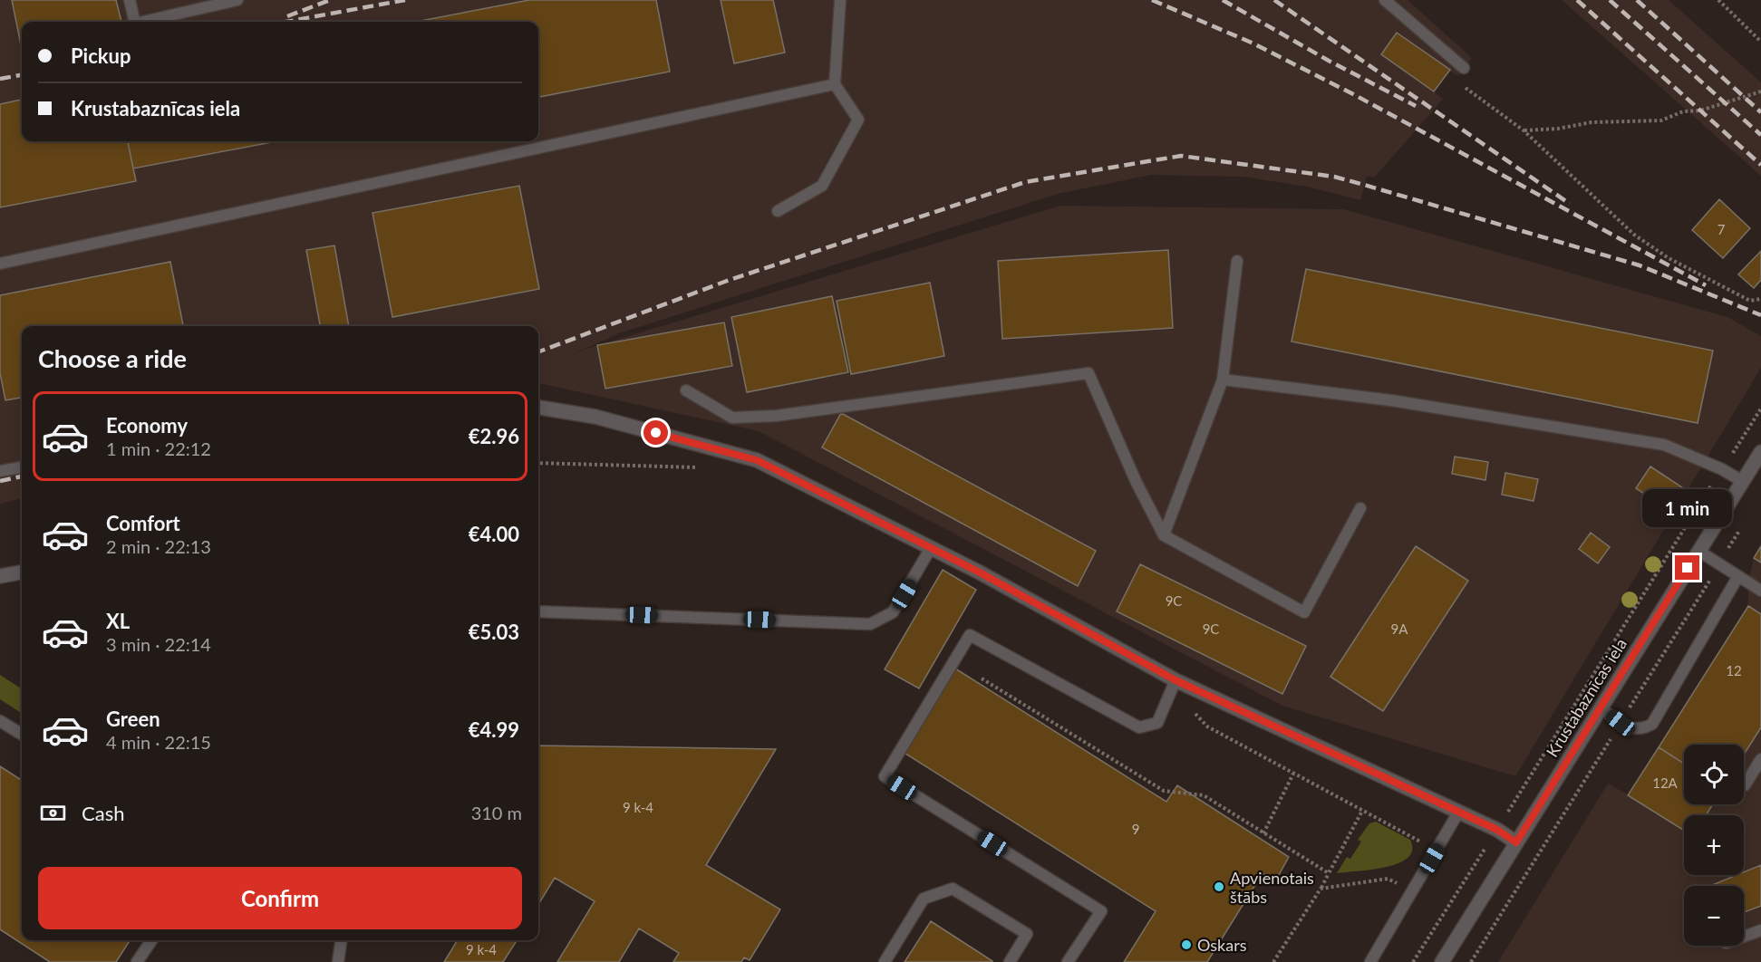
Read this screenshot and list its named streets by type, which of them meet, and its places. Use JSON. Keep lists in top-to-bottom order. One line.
{"streets":{"street":["Krustabaznīcas iela"]},"places":["Apvienotais štābs","Oskars"],"house_numbers":["7","9C","9C","9A","12","12A","9 k-4","9","9 k-4"],"page":{"banner":["Pickup","Krustabaznīcas iela"],"heading":"Choose a ride","list":[{"name":"Economy","note":"1 min · 22:12","value":"€2.96"},{"name":"Comfort","note":"2 min · 22:13","value":"€4.00"},{"name":"XL","note":"3 min · 22:14","value":"€5.03"},{"name":"Green","note":"4 min · 22:15","value":"€4.99"}],"bubble":"1 min","map_buttons":["+","−"],"pay":["Cash","310 m"],"buttons":"Confirm"}}
